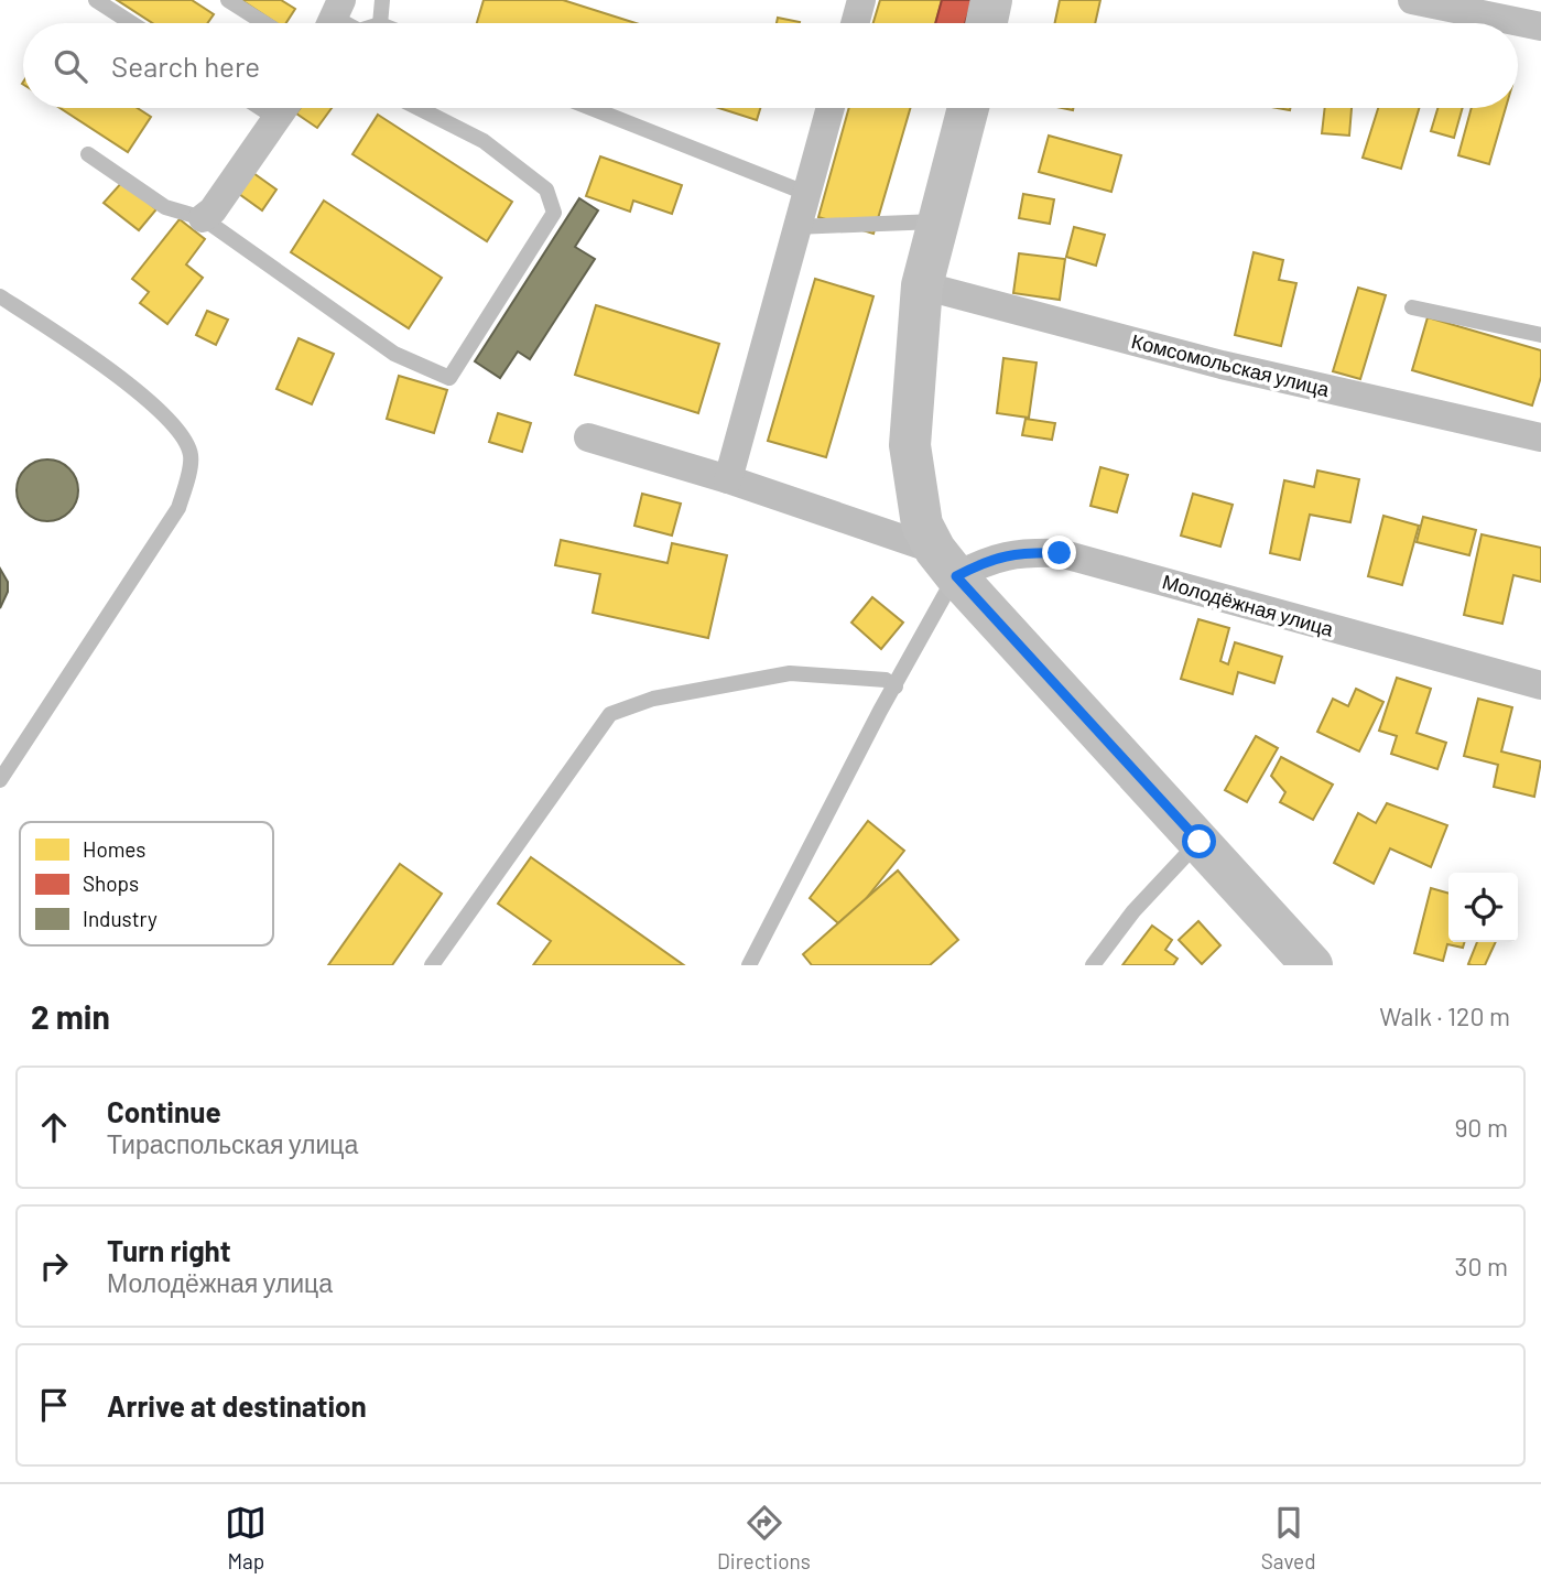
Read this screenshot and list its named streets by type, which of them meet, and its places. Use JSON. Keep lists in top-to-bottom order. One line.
{"streets":{"street":["Комсомольская улица","Молодёжная улица"]},"legend":["Homes","Shops","Industry"],"page":{"search":"Search here","heading":["2 min","Walk · 120 m"],"list":[["Continue","Тираспольская улица","90 m"],["Turn right","Молодёжная улица","30 m"],"Arrive at destination"],"nav":["Map","Directions","Saved"]}}
